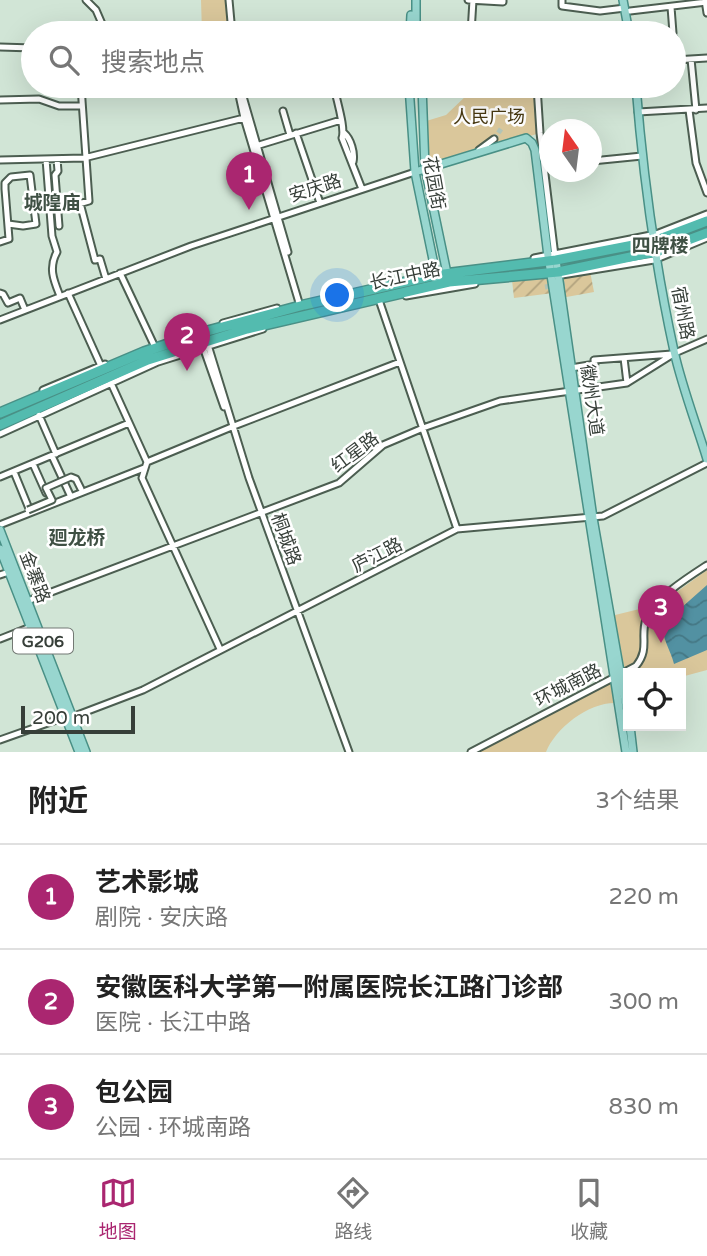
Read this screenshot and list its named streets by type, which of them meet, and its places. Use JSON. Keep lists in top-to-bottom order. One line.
{"streets":{"highway":["长江中路"],"main road":["花园街","安庆路","宿州路","徽州大道","金寨路","G206"],"street":["红星路","桐城路","庐江路","环城南路"]},"crossings":[["花园街","安庆路"],["花园街","长江中路"],["安庆路","徽州大道"],["长江中路","宿州路"],["长江中路","徽州大道"],["长江中路","桐城路"],["宿州路","红星路"],["宿州路","庐江路"],["徽州大道","红星路"],["徽州大道","庐江路"],["徽州大道","环城南路"],["红星路","桐城路"],["红星路","金寨路"],["桐城路","庐江路"],["庐江路","金寨路"]],"districts":["城隍庙","四牌楼","廻龙桥"],"parks":["人民广场"],"scale_bar":"200 m","north":"top","page":{"search":"搜索地点","pins":["1","2","3"],"scale":"200 m","heading":["附近","3个结果"],"list":[{"mark":"1","name":"艺术影城","note":"剧院 · 安庆路","value":"220 m"},{"mark":"2","name":"安徽医科大学第一附属医院长江路门诊部","note":"医院 · 长江中路","value":"300 m"},{"mark":"3","name":"包公园","note":"公园 · 环城南路","value":"830 m"}],"nav":["地图","路线","收藏"]}}
